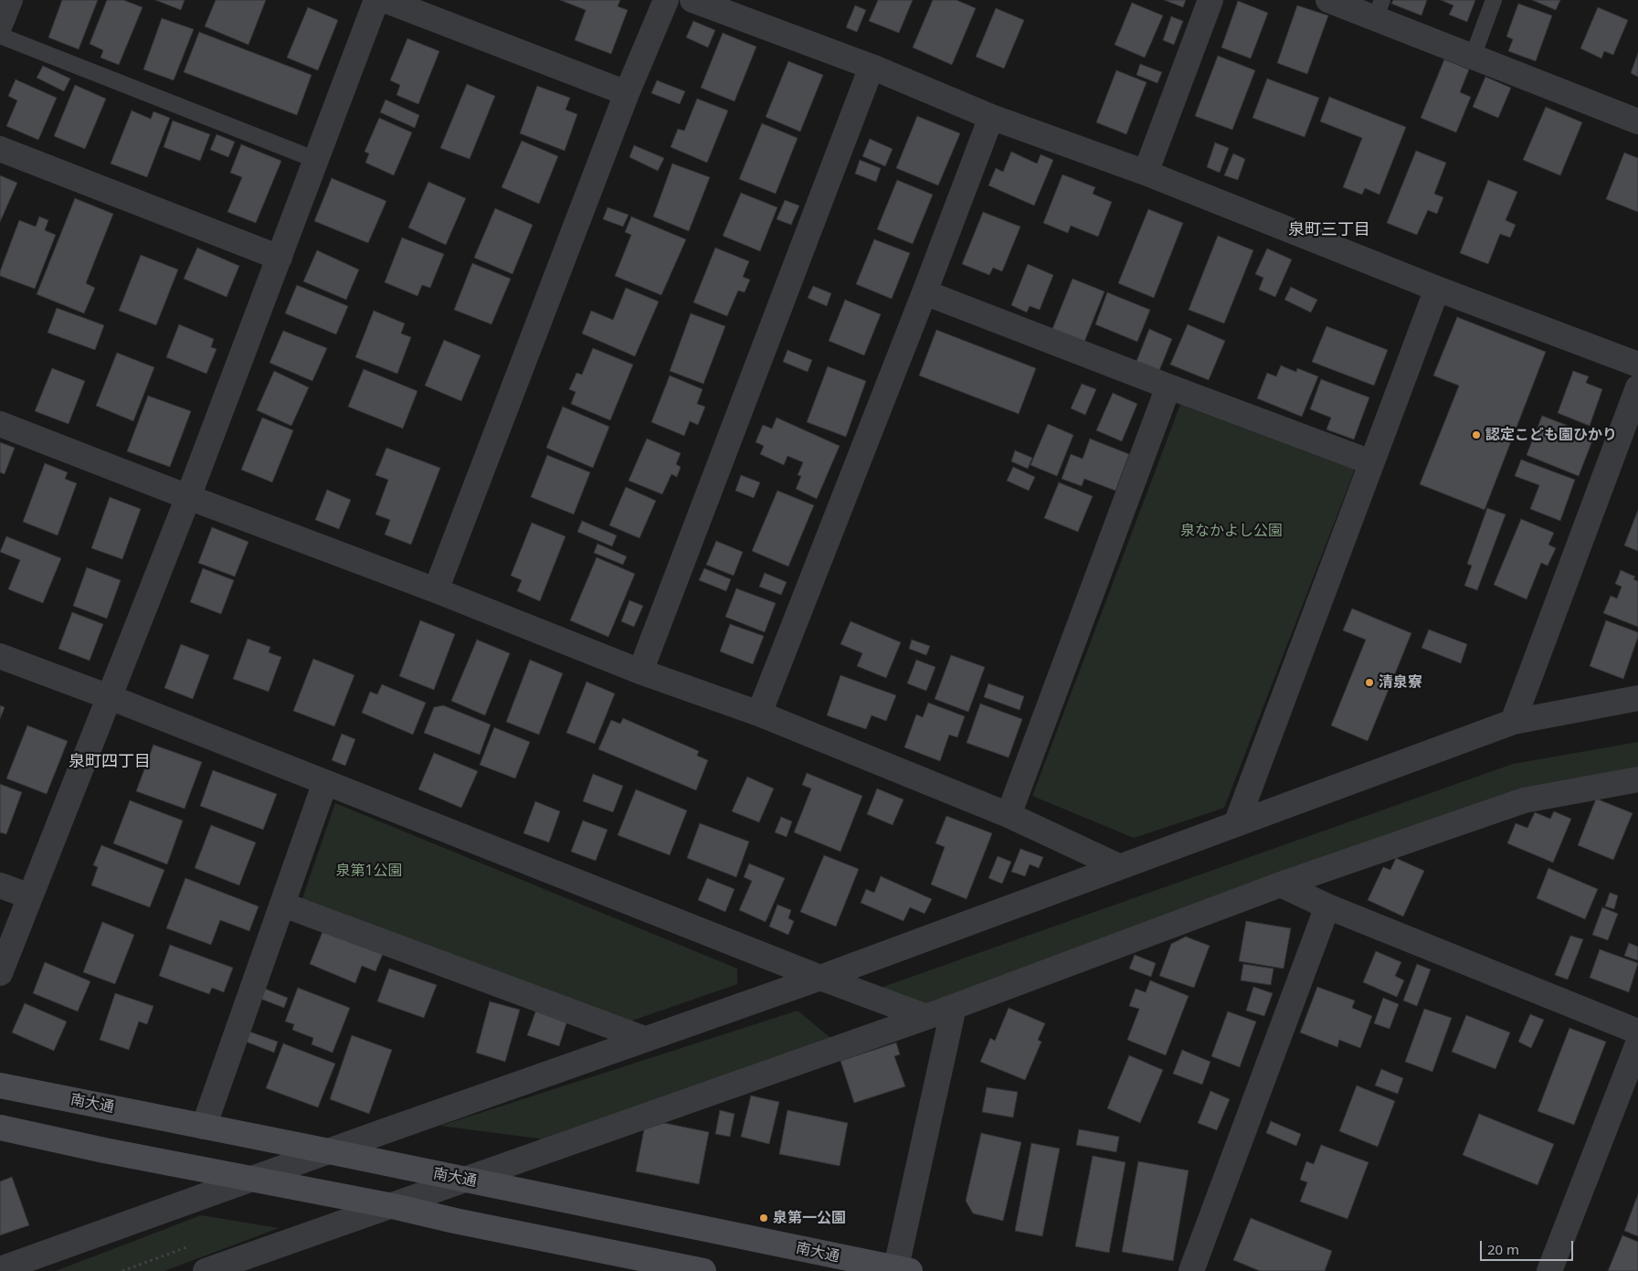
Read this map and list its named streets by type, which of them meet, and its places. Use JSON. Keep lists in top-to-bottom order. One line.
{"streets":{"street":["南大通"]},"districts":["泉町三丁目","泉町四丁目"],"parks":["泉なかよし公園","泉第1公園"],"places":["認定こども園ひかり","清泉寮","泉第一公園"],"scale_bar":"20 m"}
